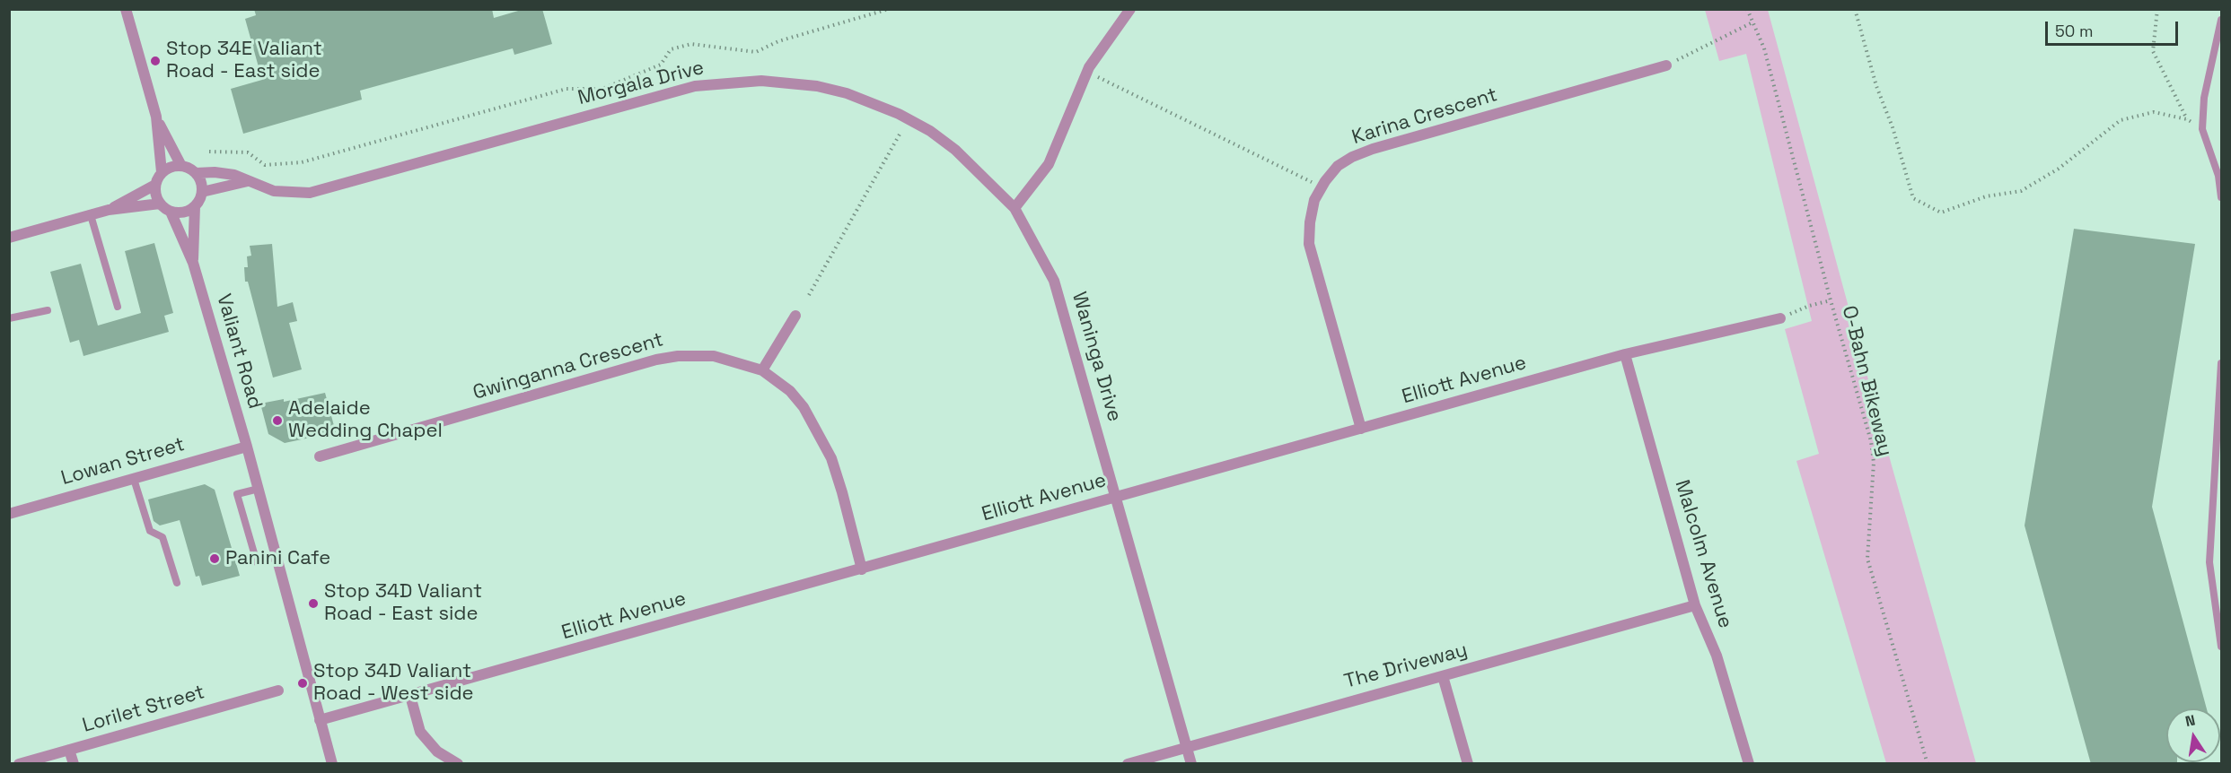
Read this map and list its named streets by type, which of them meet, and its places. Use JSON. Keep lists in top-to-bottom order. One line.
{"streets":{"street":["Morgala Drive","Karina Crescent","Valiant Road","Waninga Drive","Gwinganna Crescent","Elliott Avenue","Lowan Street","Malcolm Avenue","The Driveway","Lorilet Street"],"path":["O-Bahn Bikeway"]},"crossings":[["Morgala Drive","Valiant Road"],["Morgala Drive","Waninga Drive"],["Karina Crescent","Elliott Avenue"],["Valiant Road","Elliott Avenue"],["Valiant Road","Lowan Street"],["Waninga Drive","Elliott Avenue"],["Waninga Drive","The Driveway"],["Gwinganna Crescent","Elliott Avenue"],["Elliott Avenue","Malcolm Avenue"],["Malcolm Avenue","The Driveway"]],"places":["Stop 34E Valiant Road - East side","Adelaide Wedding Chapel","Panini Cafe","Stop 34D Valiant Road - East side","Stop 34D Valiant Road - West side"],"scale_bar":"50 m","north":"top"}
